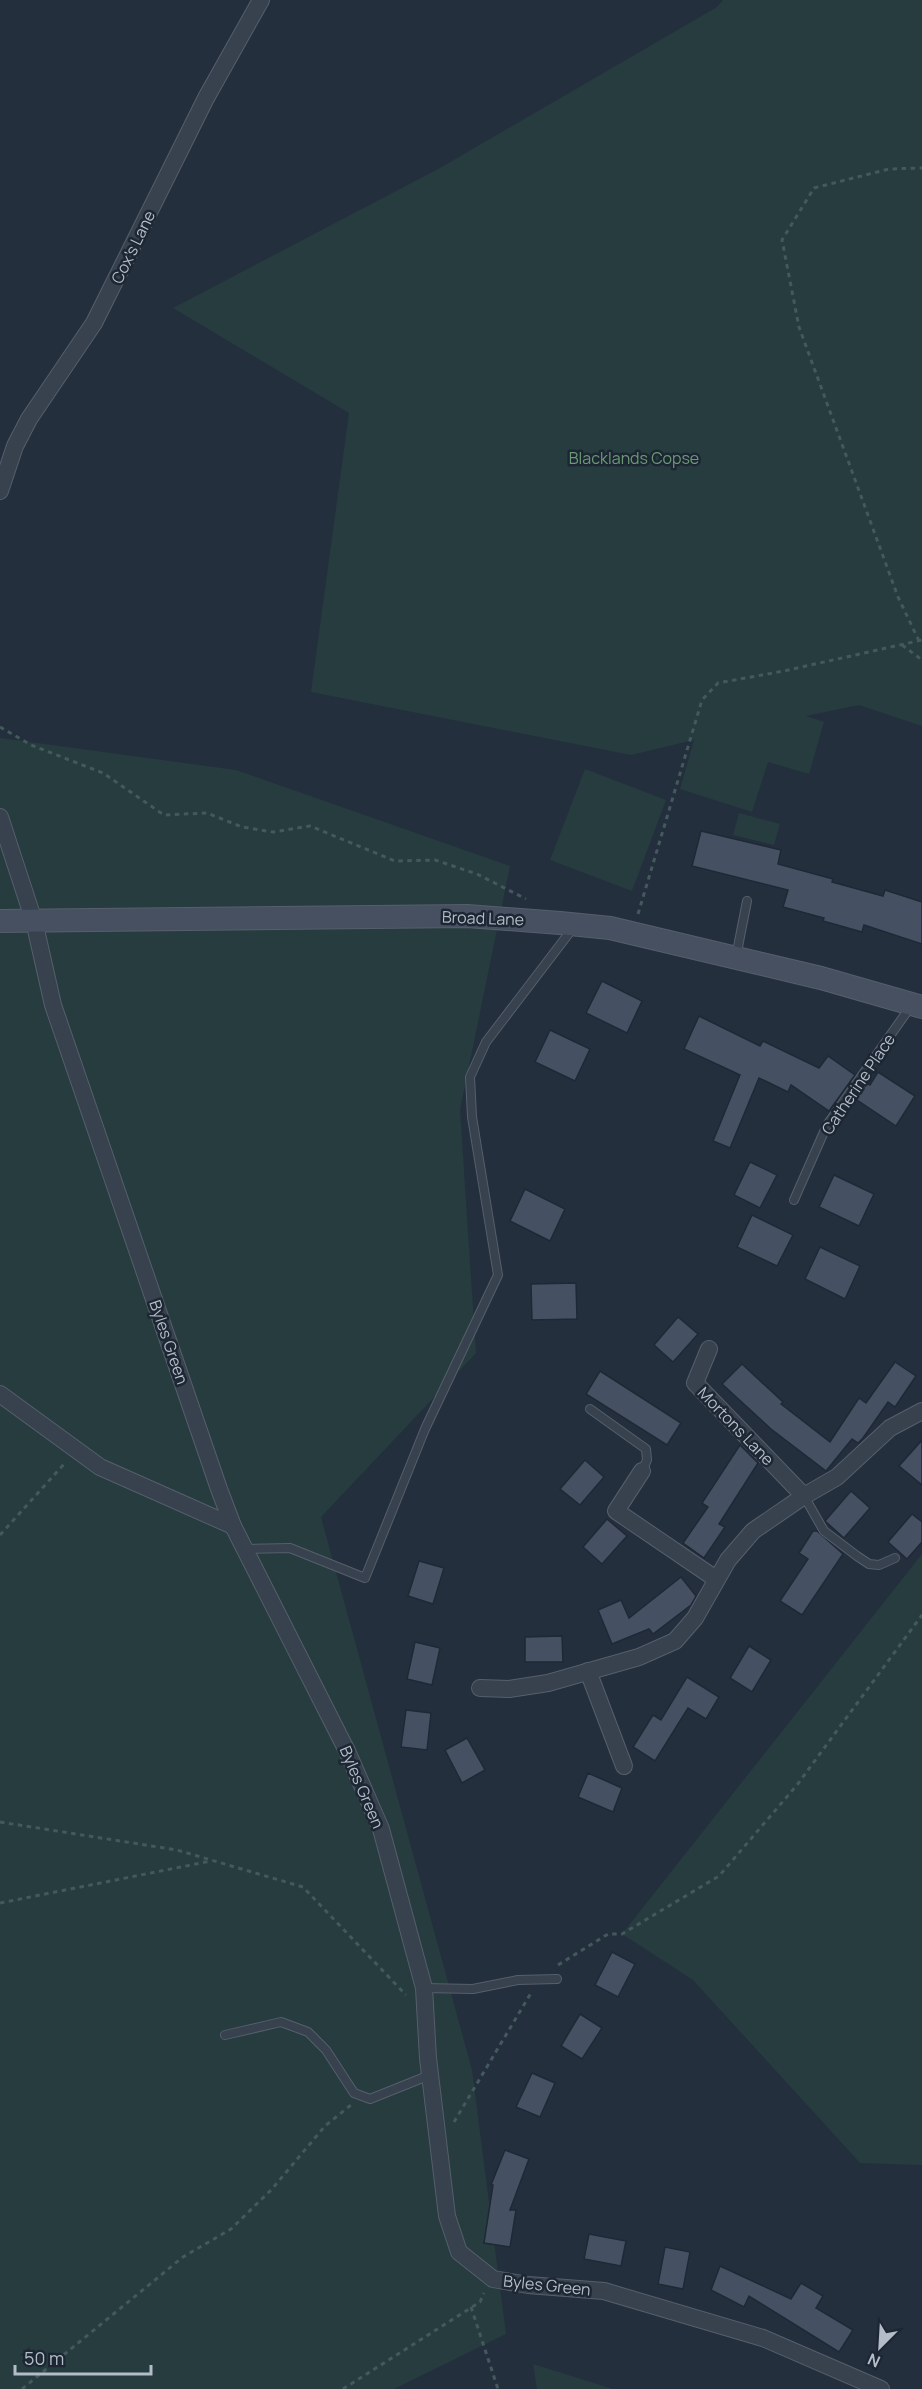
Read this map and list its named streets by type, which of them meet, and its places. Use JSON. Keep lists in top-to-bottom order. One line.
{"streets":{"street":["Cox's Lane","Broad Lane","Byles Green","Mortons Lane"],"lane":["Catherine Place"]},"crossings":[["Broad Lane","Catherine Place"],["Broad Lane","Byles Green"]],"parks":["Blacklands Copse"],"scale_bar":"50 m","north":"bottom left"}
